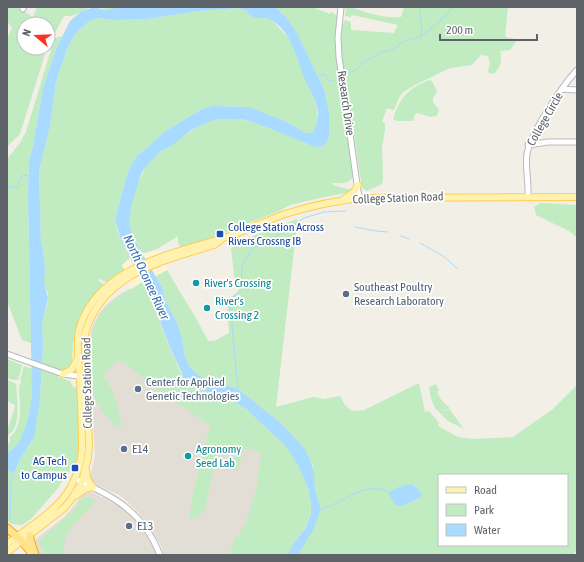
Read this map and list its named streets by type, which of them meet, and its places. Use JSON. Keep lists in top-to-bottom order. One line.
{"streets":{"main road":["College Station Road"],"street":["Research Drive","College Circle"]},"crossings":[["Research Drive","College Station Road"],["College Circle","College Station Road"]],"water":["North Oconee River"],"places":{"transit":["College Station Across Rivers Crossng IB","AG Tech to Campus"],"other":["River's Crossing","Southeast Poultry Research Laboratory","River's Crossing 2","Center for Applied Genetic Technologies","E14","Agronomy Seed Lab","E13"]},"legend":["Road","Park","Water"],"scale_bar":"200 m","north":"left"}
